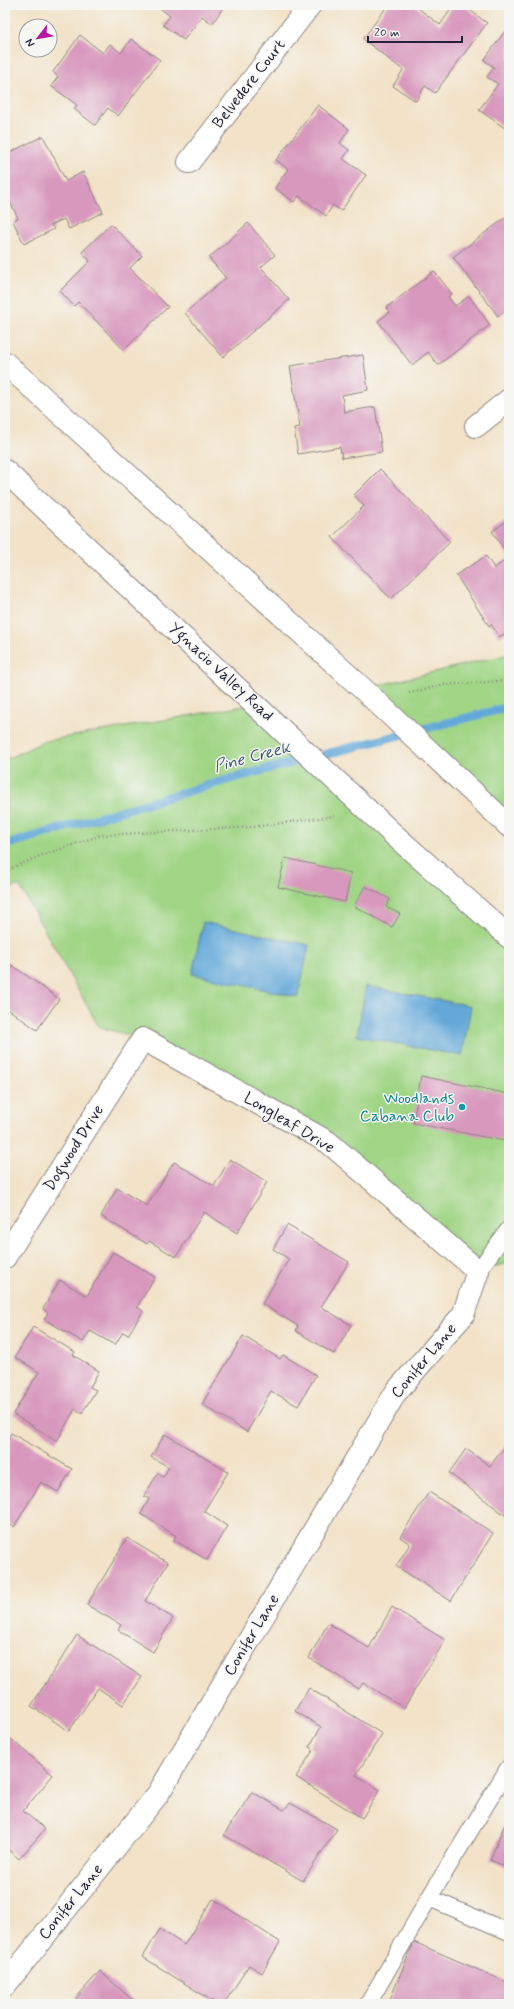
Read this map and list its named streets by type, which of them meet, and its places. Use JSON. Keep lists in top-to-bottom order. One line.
{"streets":{"main road":["Belvedere Court","Ygnacio Valley Road","Longleaf Drive","Dogwood Drive","Conifer Lane"]},"crossings":[["Longleaf Drive","Dogwood Drive"],["Longleaf Drive","Conifer Lane"]],"water":["Pine Creek"],"places":["Woodlands Cabana Club"],"scale_bar":"20 m","north":"bottom left"}
